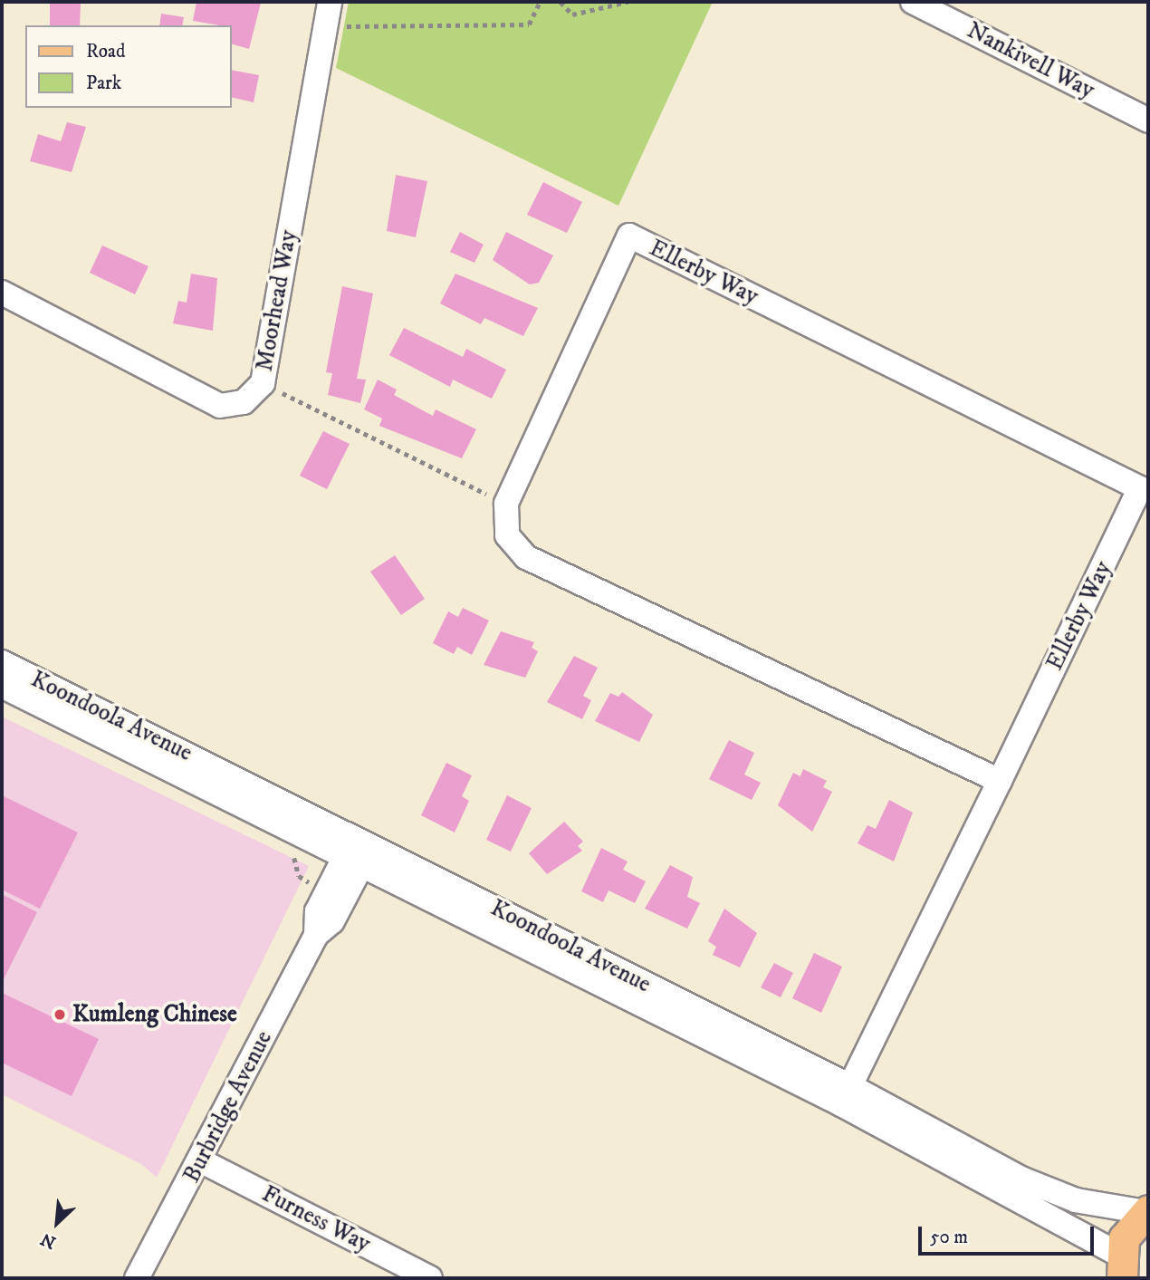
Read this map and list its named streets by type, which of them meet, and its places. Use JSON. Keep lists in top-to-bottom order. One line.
{"streets":{"street":["Nankivell Way","Ellerby Way","Moorhead Way","Koondoola Avenue","Burbridge Avenue","Furness Way"]},"crossings":[["Ellerby Way","Koondoola Avenue"],["Koondoola Avenue","Burbridge Avenue"],["Burbridge Avenue","Furness Way"]],"places":["Kumleng Chinese"],"legend":["Road","Park"],"scale_bar":"50 m","north":"bottom left"}
